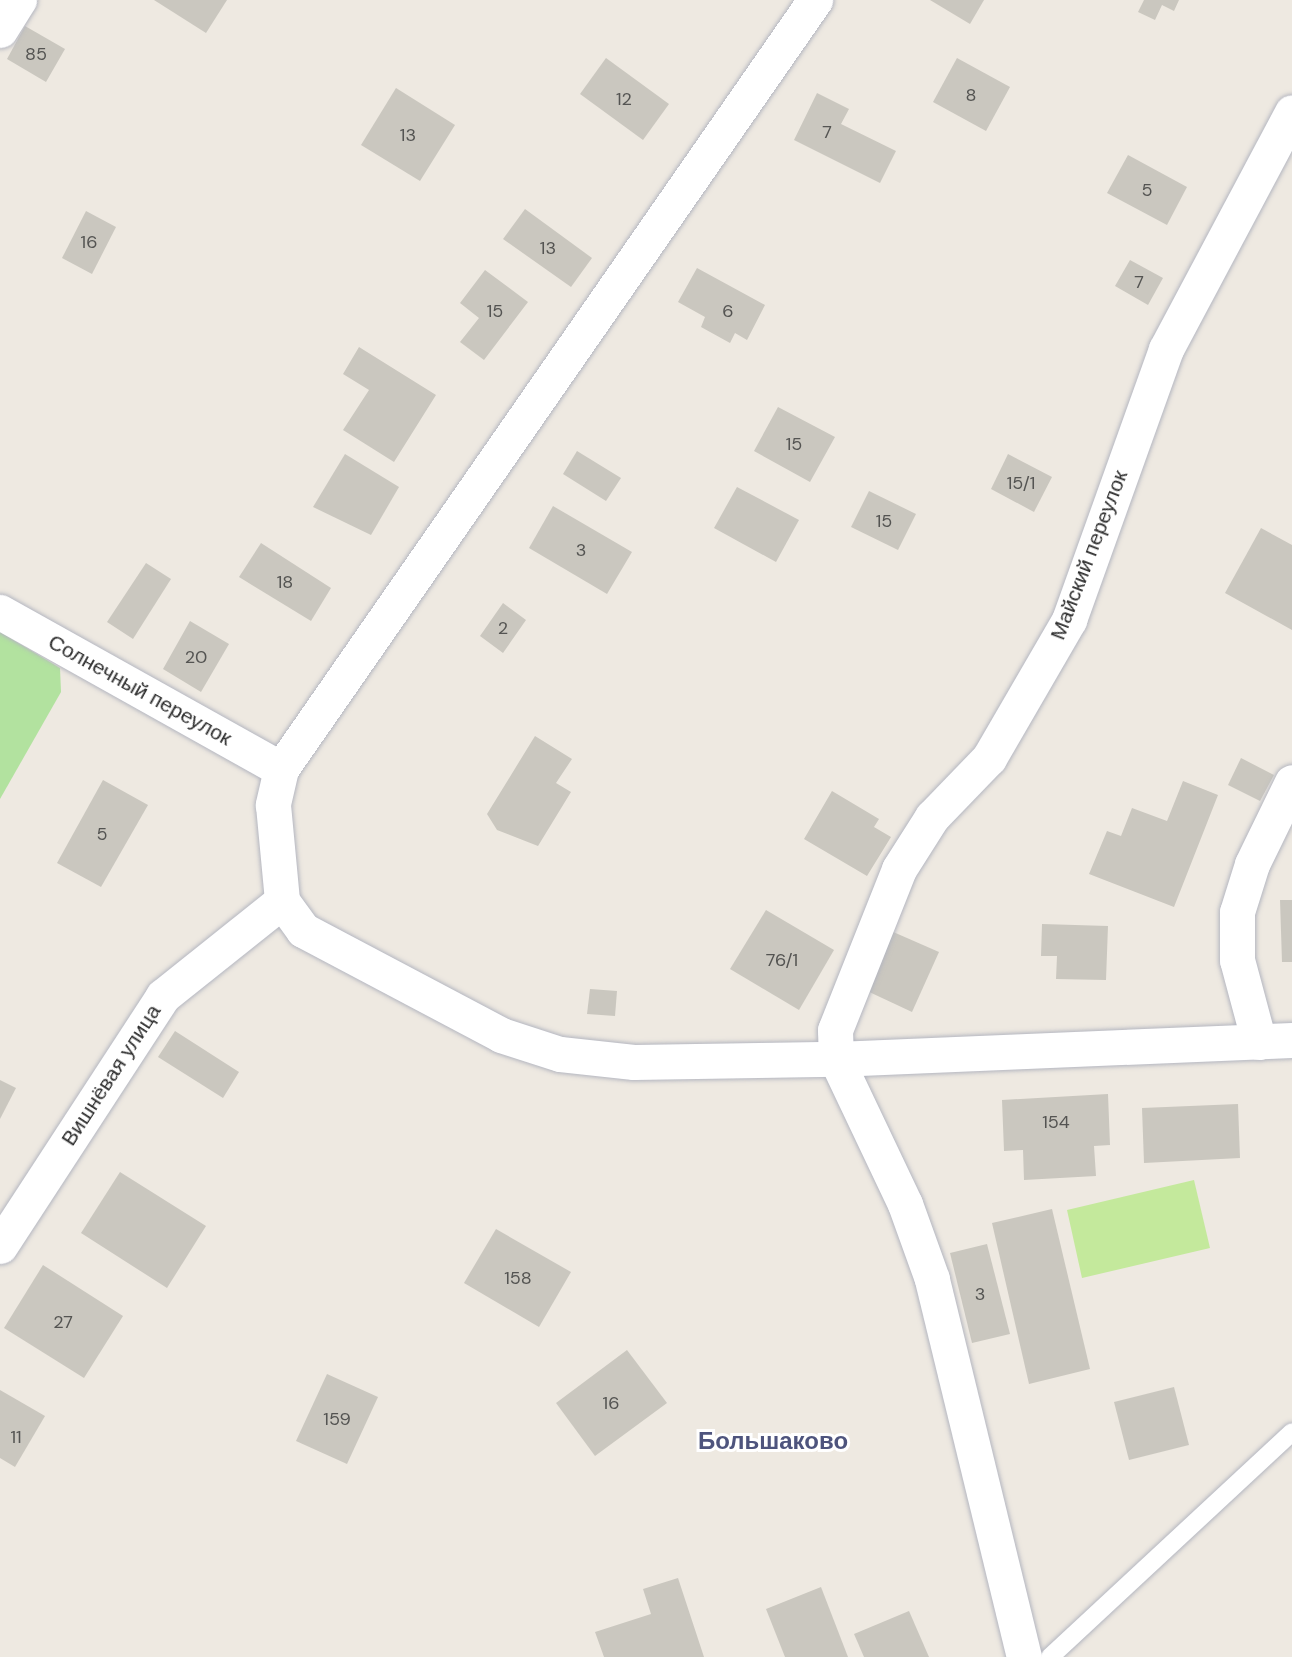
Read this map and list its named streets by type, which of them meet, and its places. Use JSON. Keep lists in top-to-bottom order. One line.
{"streets":{"street":["Майский переулок","Солнечный переулок","Вишнёвая улица"]},"districts":["Большаково"],"house_numbers":["85","8","12","7","13","5","16","13","7","15","6","15","15/1","15","3","18","2","20","5","76/1","154","158","3","27","16","159","11"]}
